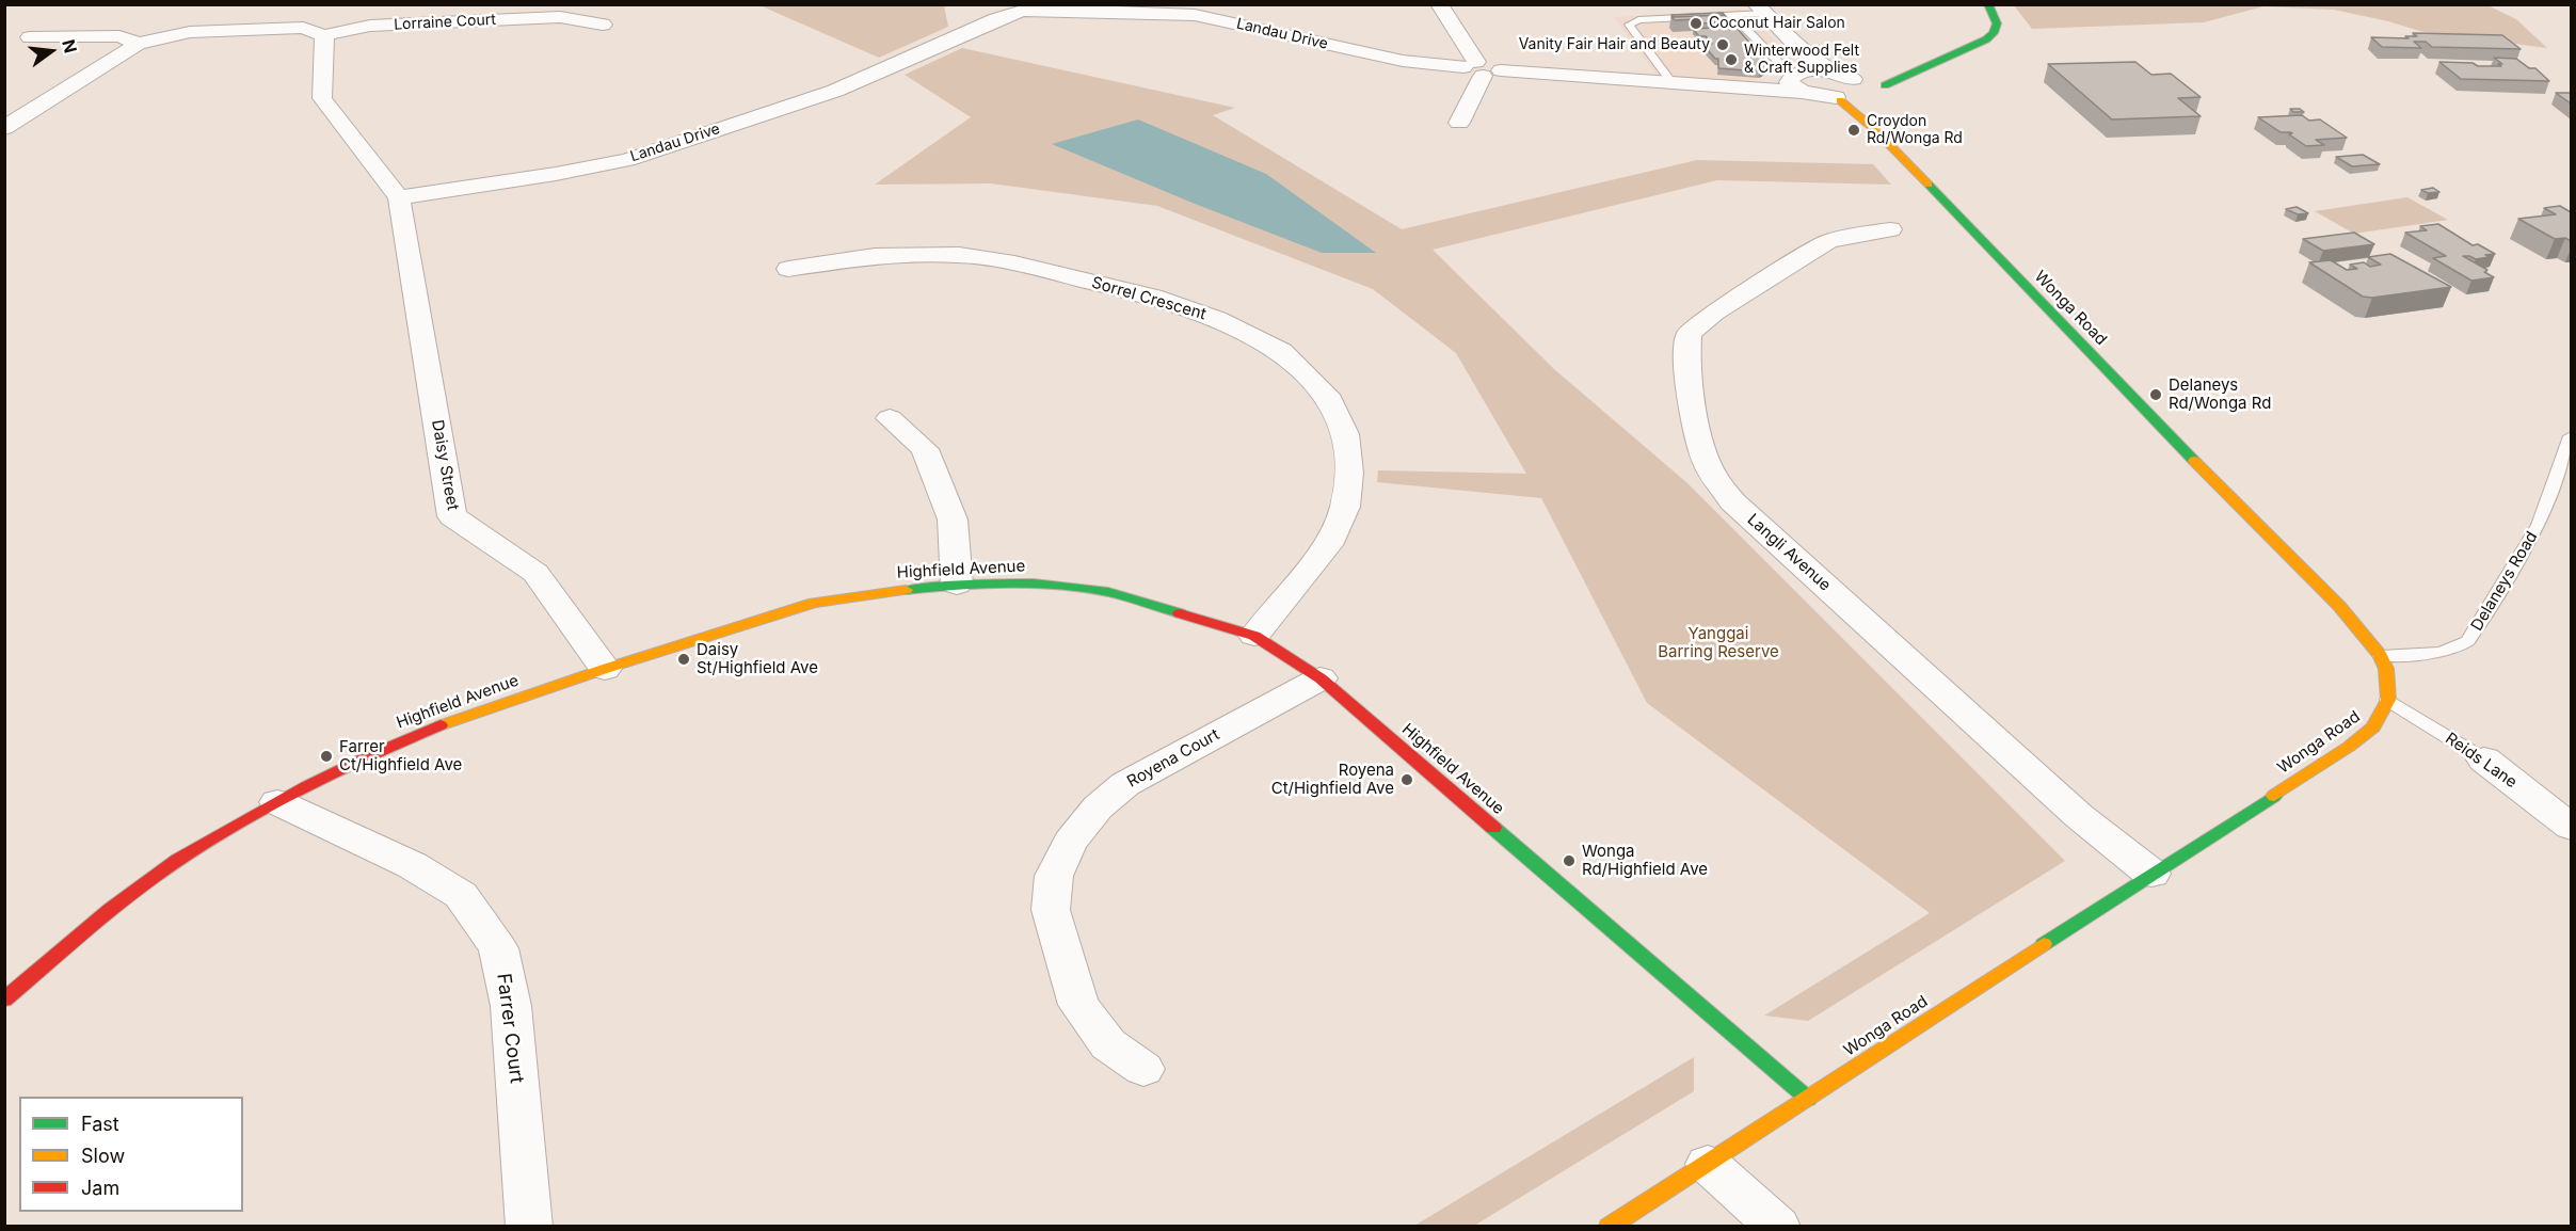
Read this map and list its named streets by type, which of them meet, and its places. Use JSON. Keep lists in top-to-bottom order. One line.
{"streets":{"main road":["Wonga Road","Highfield Avenue"],"street":["Lorraine Court","Landau Drive","Sorrel Crescent","Daisy Street","Langli Avenue","Royena Court","Reids Lane","Farrer Court"],"lane":["Delaneys Road"]},"crossings":[["Landau Drive","Daisy Street"],["Sorrel Crescent","Highfield Avenue"],["Wonga Road","Langli Avenue"],["Wonga Road","Highfield Avenue"],["Wonga Road","Delaneys Road"],["Wonga Road","Reids Lane"],["Daisy Street","Highfield Avenue"],["Highfield Avenue","Royena Court"],["Highfield Avenue","Farrer Court"]],"parks":["Yanggai Barring Reserve"],"places":["Coconut Hair Salon","Vanity Fair Hair and Beauty","Winterwood Felt & Craft Supplies","Croydon Rd/Wonga Rd","Delaneys Rd/Wonga Rd","Daisy St/Highfield Ave","Farrer Ct/Highfield Ave","Royena Ct/Highfield Ave","Wonga Rd/Highfield Ave"],"legend":["Fast","Slow","Jam"],"north":"right"}
